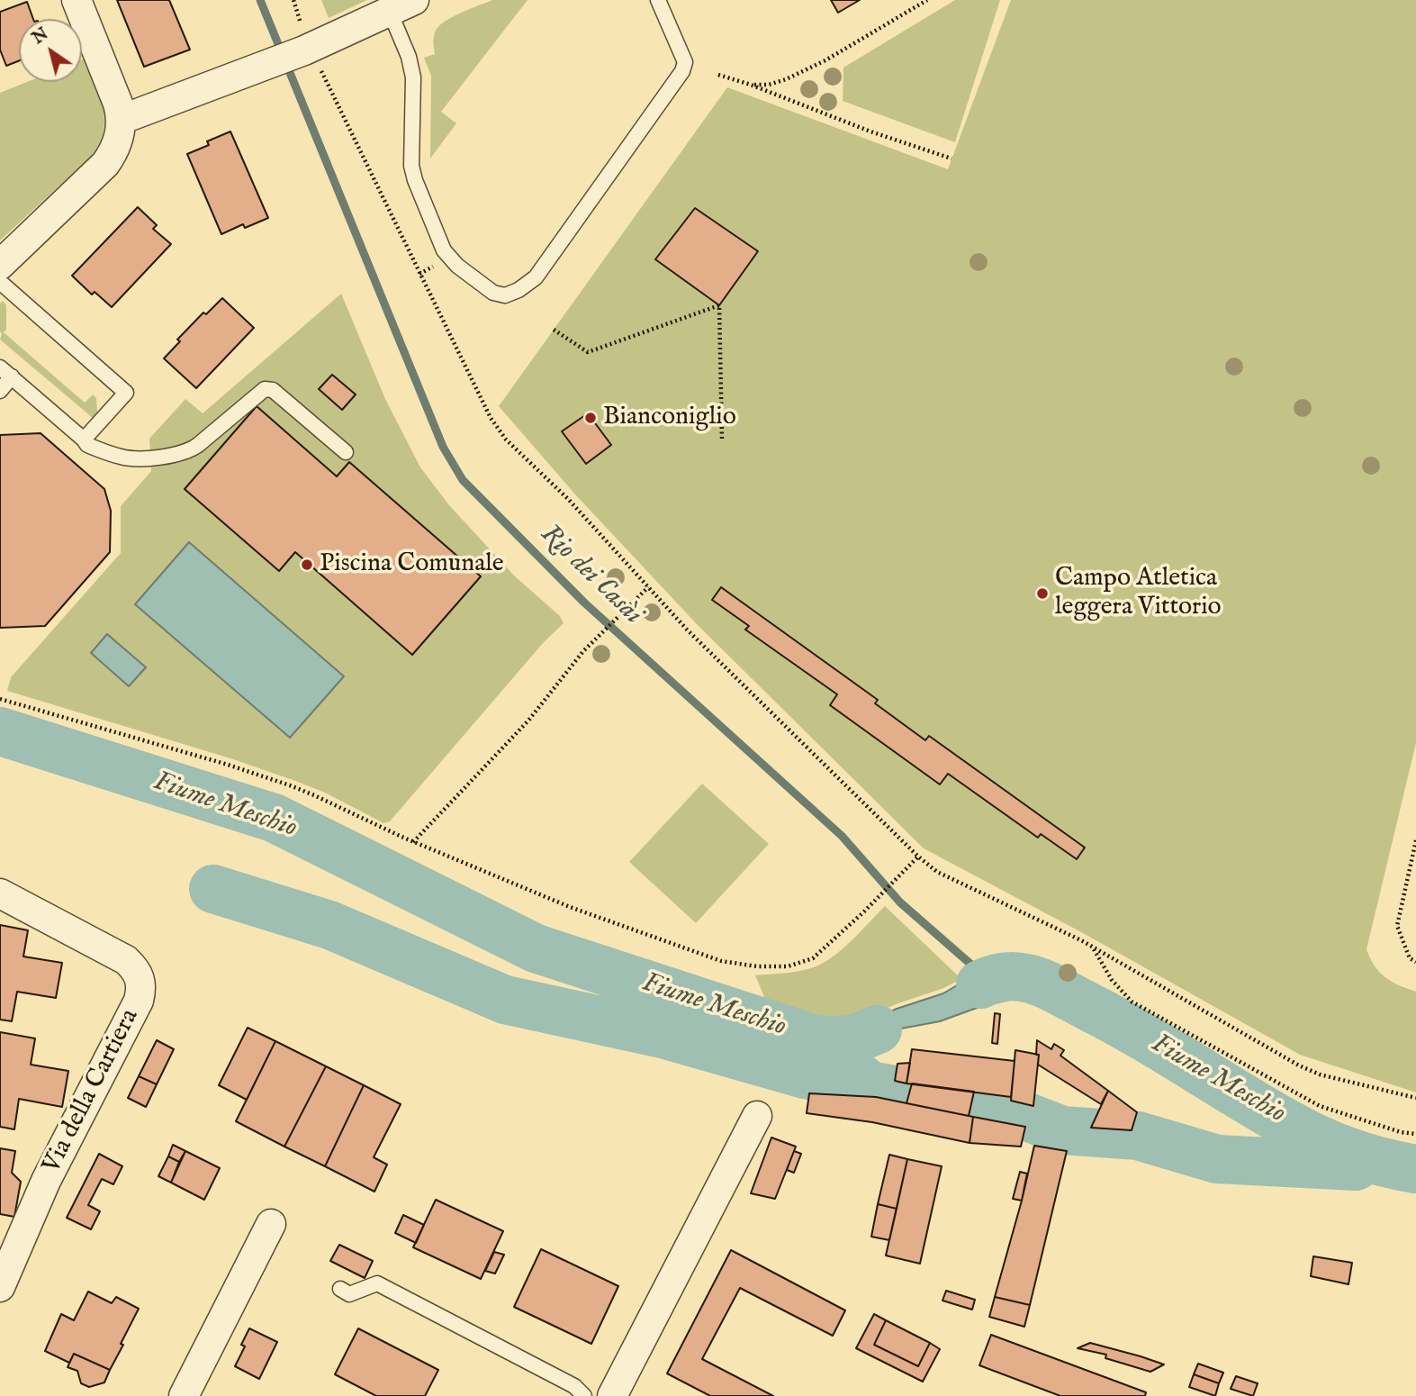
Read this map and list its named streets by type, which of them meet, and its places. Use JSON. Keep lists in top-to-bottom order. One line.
{"streets":{"street":["Via della Cartiera"]},"water":["Rio dei Casài","Fiume Meschio"],"places":["Bianconiglio","Piscina Comunale","Campo Atletica leggera Vittorio"],"north":"top left"}
